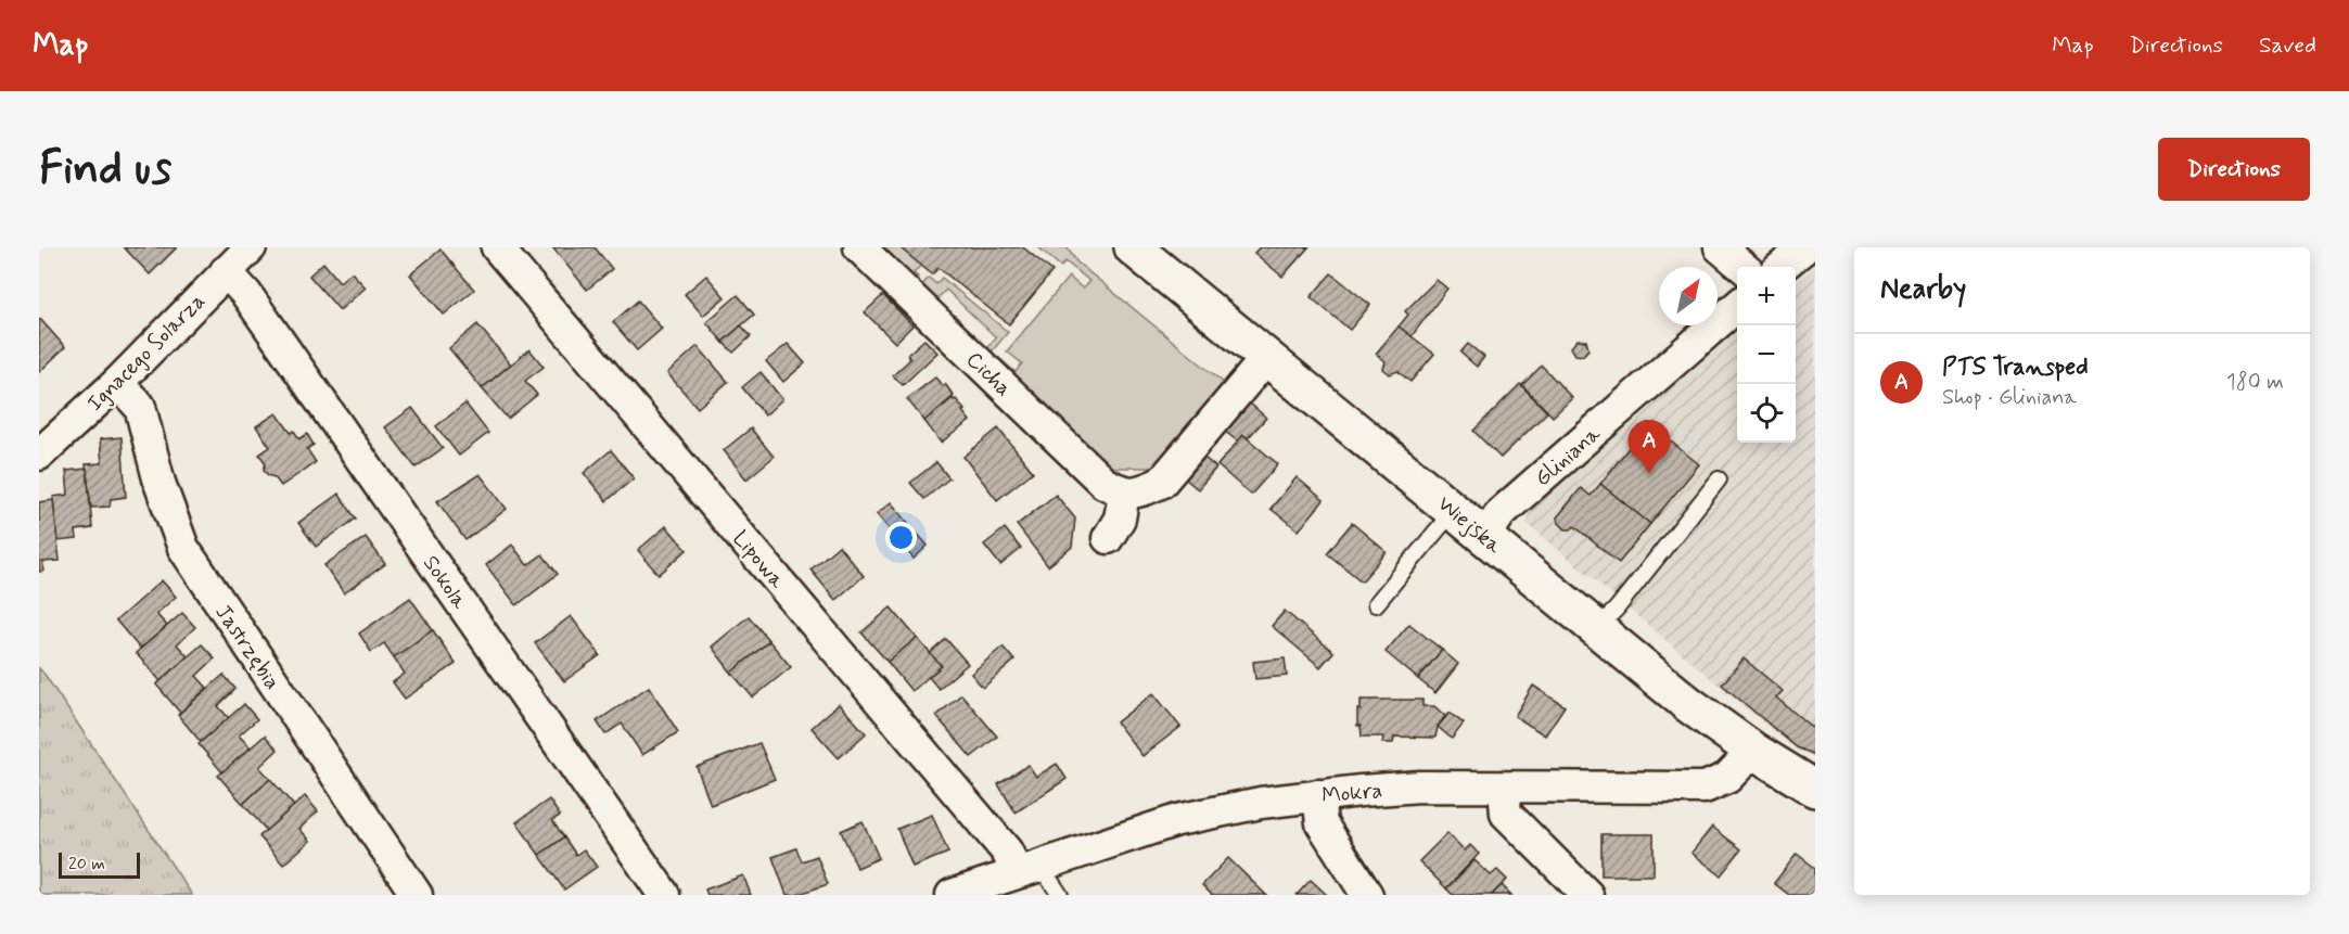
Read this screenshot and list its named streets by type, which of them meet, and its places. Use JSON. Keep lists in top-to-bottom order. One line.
{"streets":{"street":["Ignacego Solarza","Cicha","Gliniana","Wiejska","Lipowa","Sokola","Jastrzębia","Mokra"]},"crossings":[["Ignacego Solarza","Sokola"],["Ignacego Solarza","Jastrzębia"],["Gliniana","Wiejska"],["Wiejska","Mokra"],["Lipowa","Mokra"]],"scale_bar":"20 m","north":"top right","page":{"header":"Map","nav":["Map","Directions","Saved"],"buttons":"Directions","title":"Find us","heading":"Nearby","map_buttons":["+","−"],"list":[{"mark":"A","name":"PTS Transped","note":"Shop · Gliniana","value":"180 m"}],"pins":"A","scale":"20 m"}}
